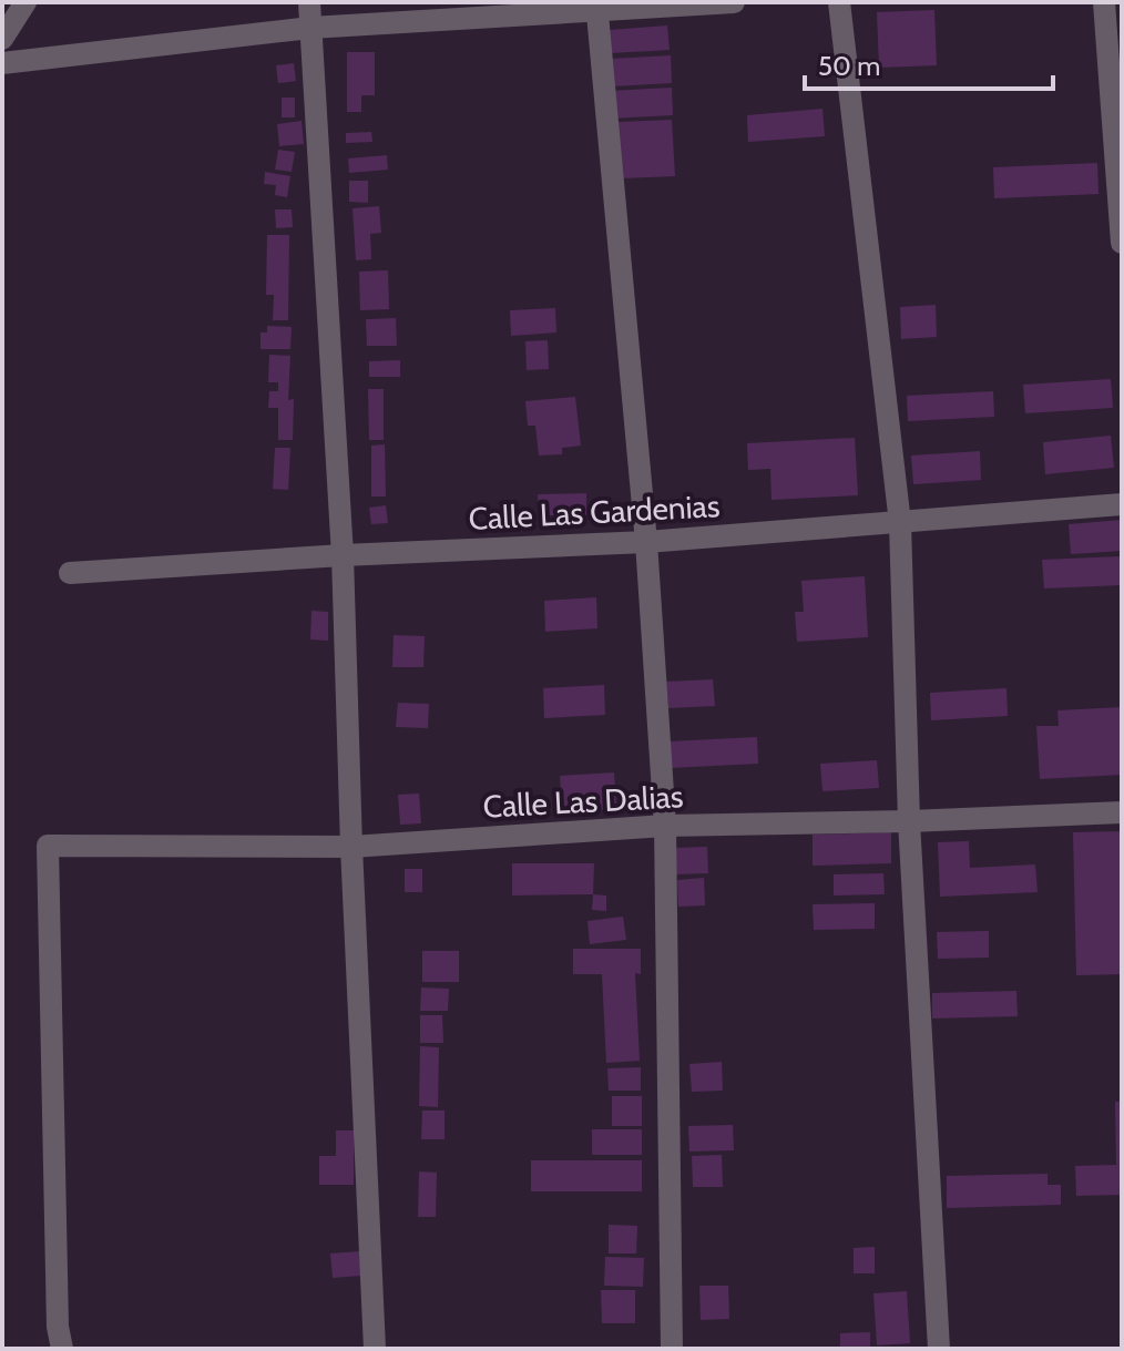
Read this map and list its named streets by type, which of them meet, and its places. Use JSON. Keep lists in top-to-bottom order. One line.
{"streets":{"street":["Calle Las Gardenias","Calle Las Dalias"]},"scale_bar":"50 m"}
